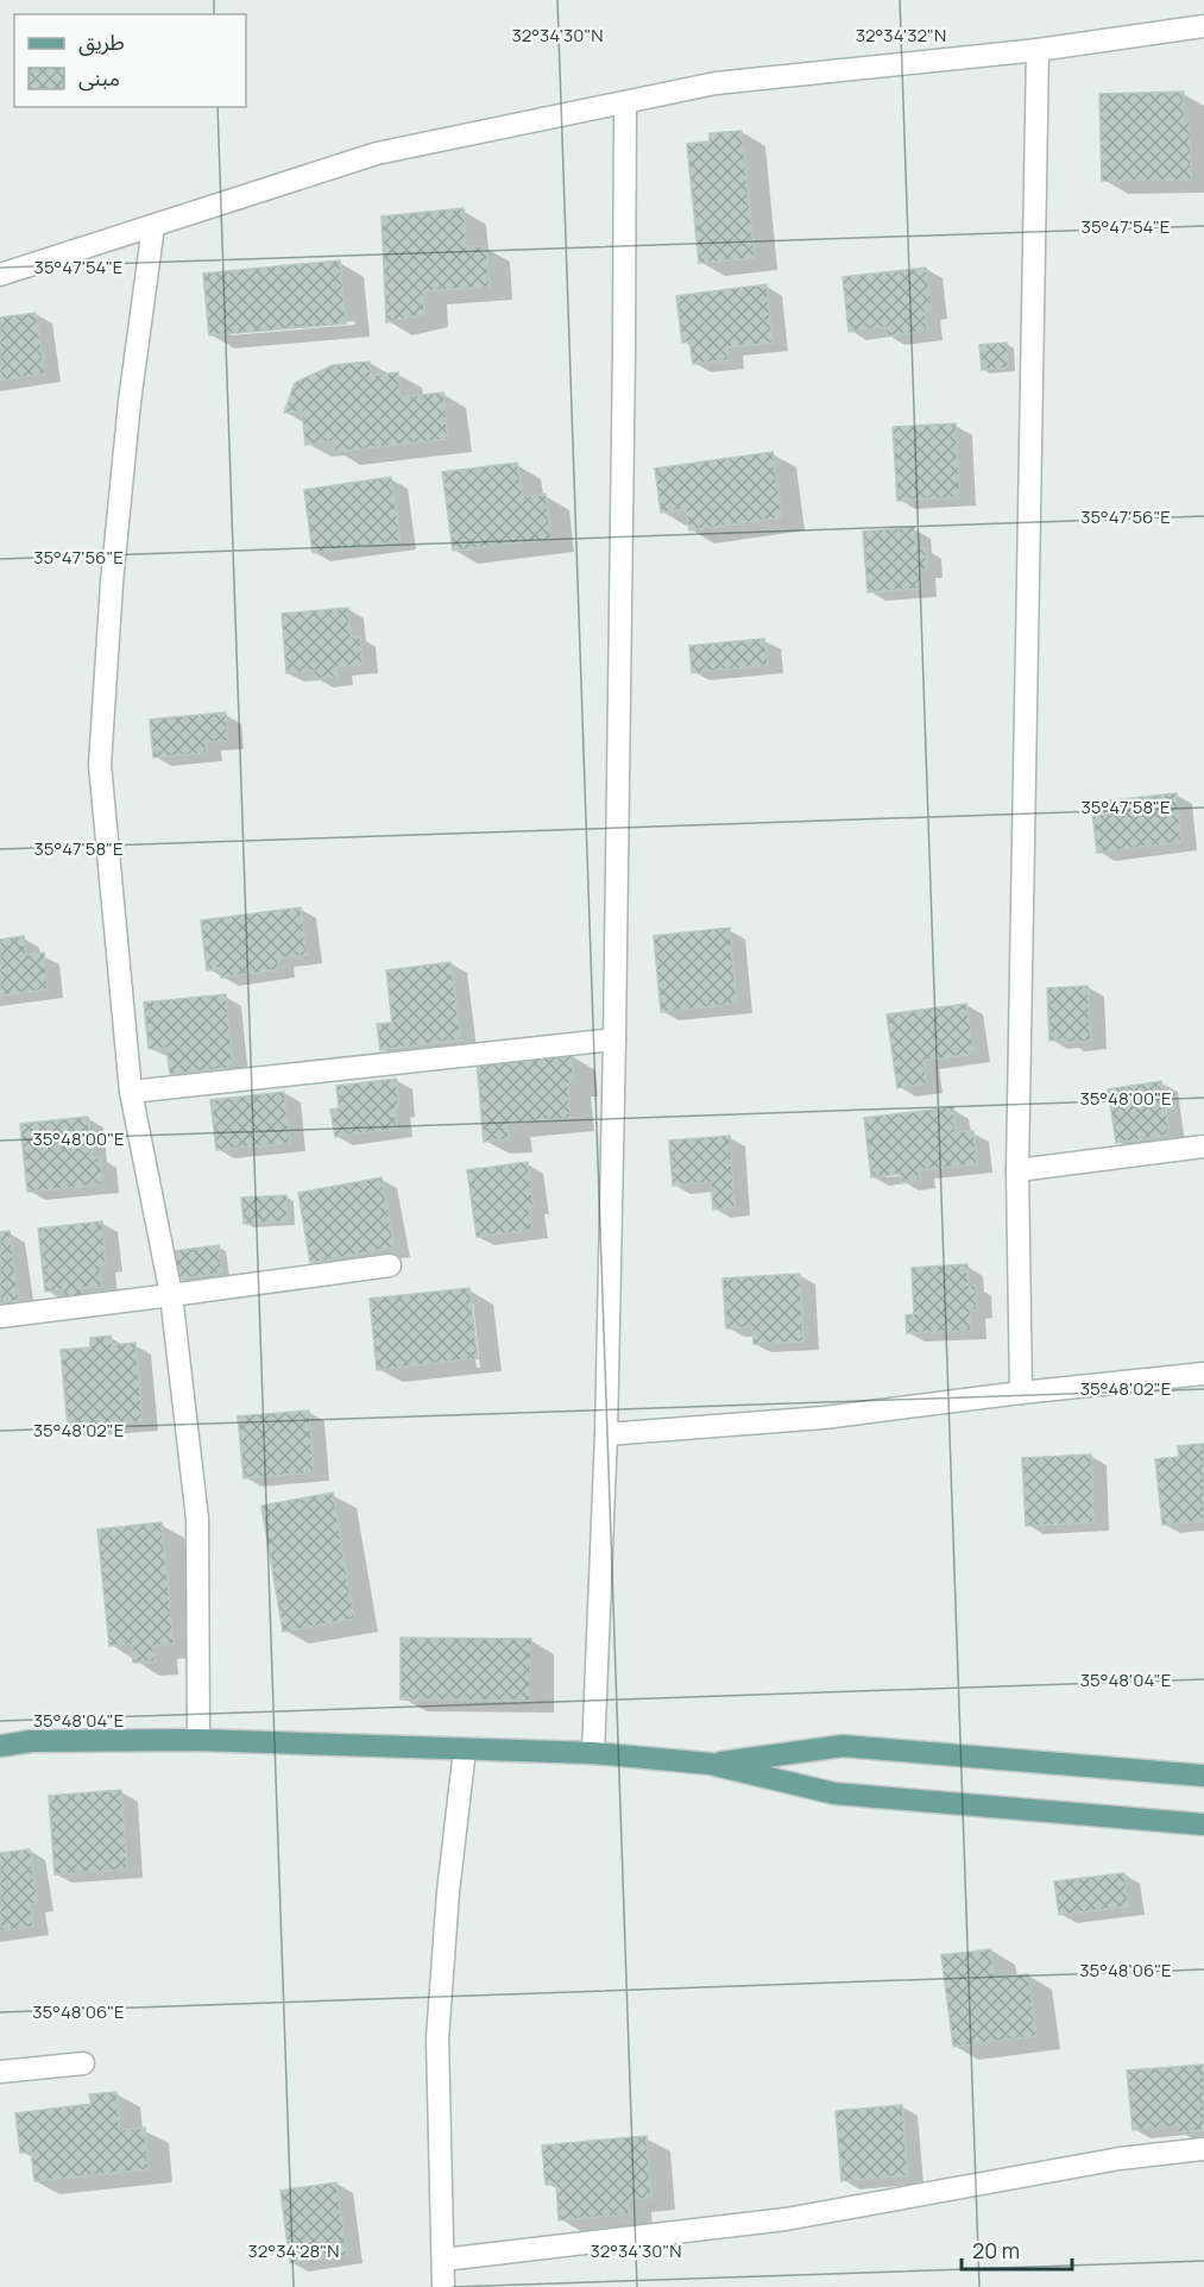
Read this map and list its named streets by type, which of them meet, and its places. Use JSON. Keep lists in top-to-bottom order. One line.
{"legend":["طريق","مبنى"],"scale_bar":"20 m","coordinates":["32°34'30\"N","32°34'32\"N","35°47'54\"E","35°47'56\"E","35°47'58\"E","35°48'00\"E","35°48'02\"E","35°48'04\"E","35°48'06\"E","32°34'28\"N"]}
